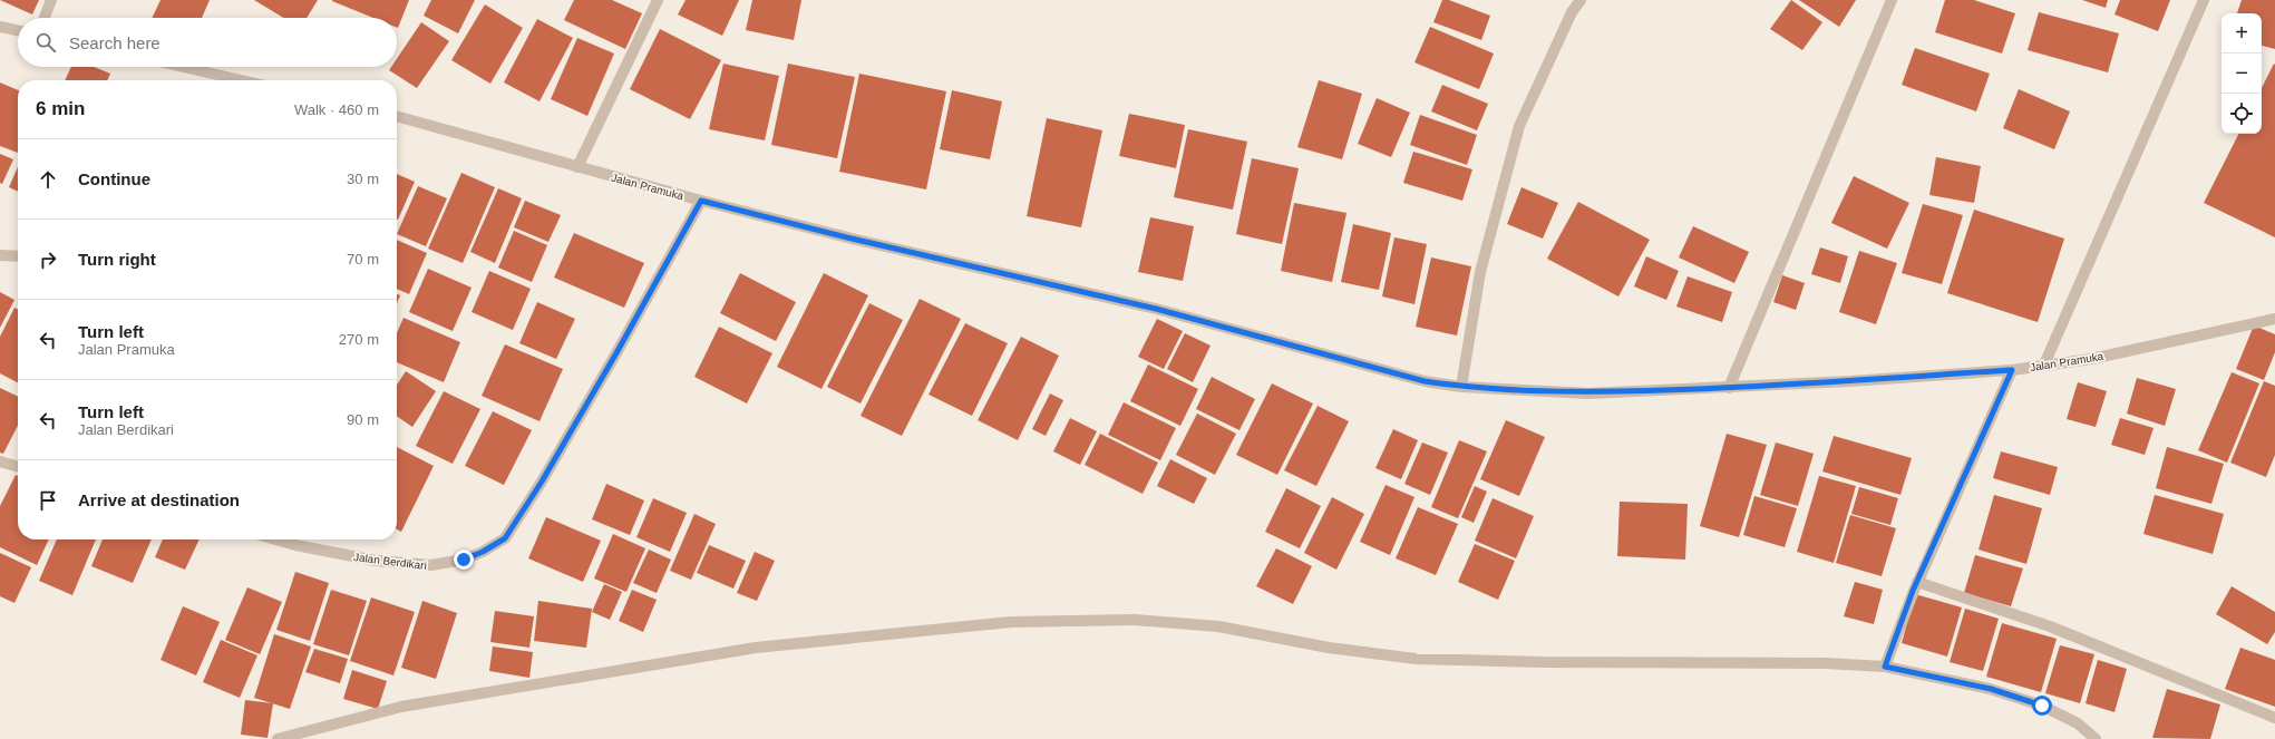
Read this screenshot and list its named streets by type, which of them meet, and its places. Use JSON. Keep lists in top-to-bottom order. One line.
{"streets":{"street":["Jalan Pramuka","Jalan Berdikari"]},"crossings":[["Jalan Pramuka","Jalan Berdikari"]],"page":{"map_buttons":["+","−"],"search":"Search here","heading":["6 min","Walk · 460 m"],"list":[["Continue","30 m"],["Turn right","70 m"],["Turn left","Jalan Pramuka","270 m"],["Turn left","Jalan Berdikari","90 m"],"Arrive at destination"]}}
